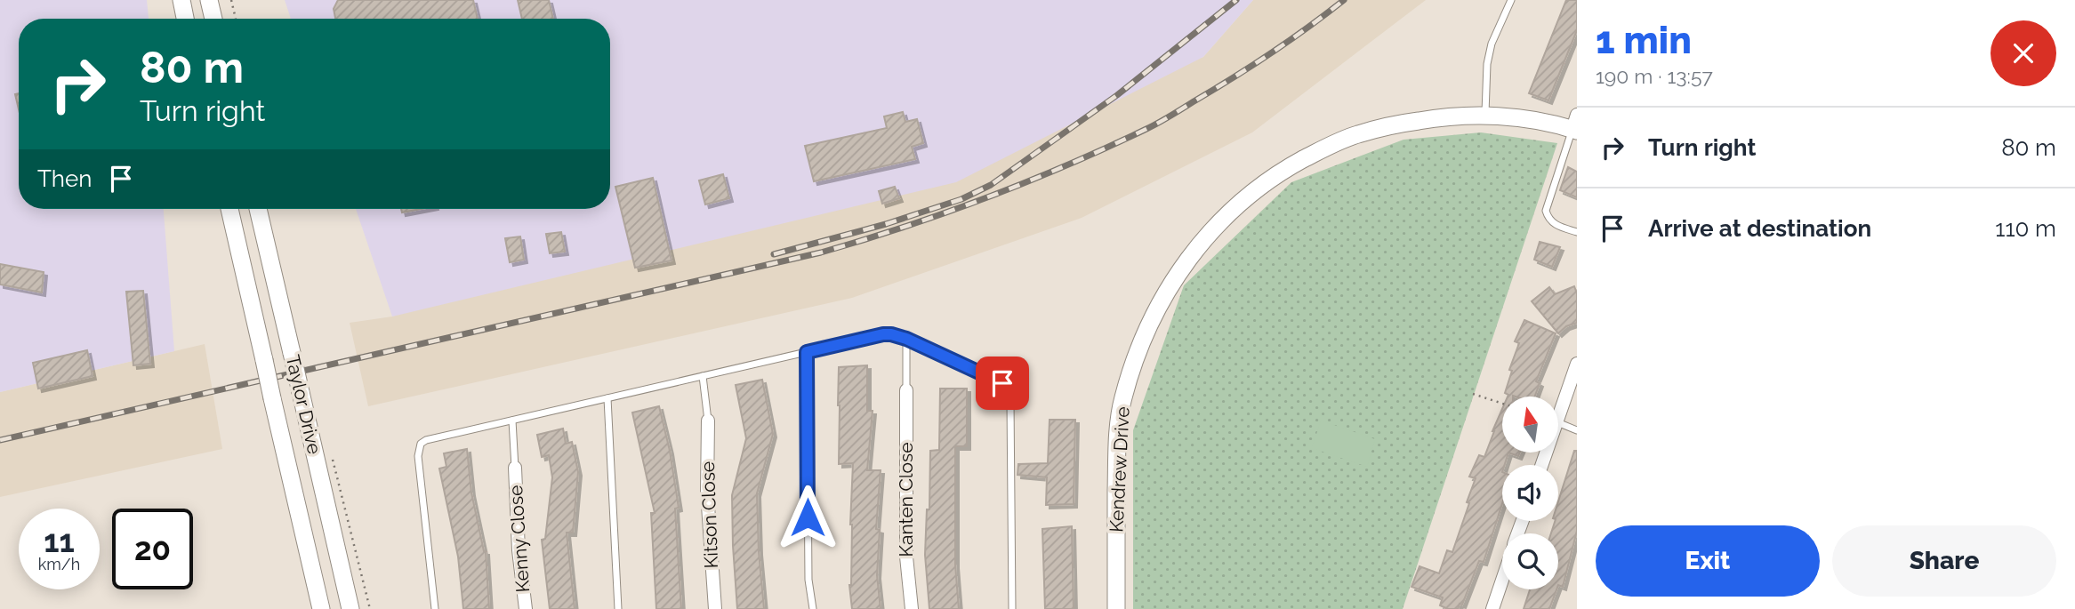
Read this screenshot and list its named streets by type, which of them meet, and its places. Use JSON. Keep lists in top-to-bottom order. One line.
{"streets":{"main road":["Taylor Drive","Kendrew Drive"],"street":["Kanten Close","Kitson Close","Kenny Close"]},"north":"top","page":{"heading":["1 min","190 m · 13:57"],"turn":["80 m","Turn right"],"list":[{"name":"Turn right","value":"80 m"},{"name":"Arrive at destination","value":"110 m"}],"then":"Then","speed":"11 km/h","limit":"20","buttons":["Exit","Share"]}}
